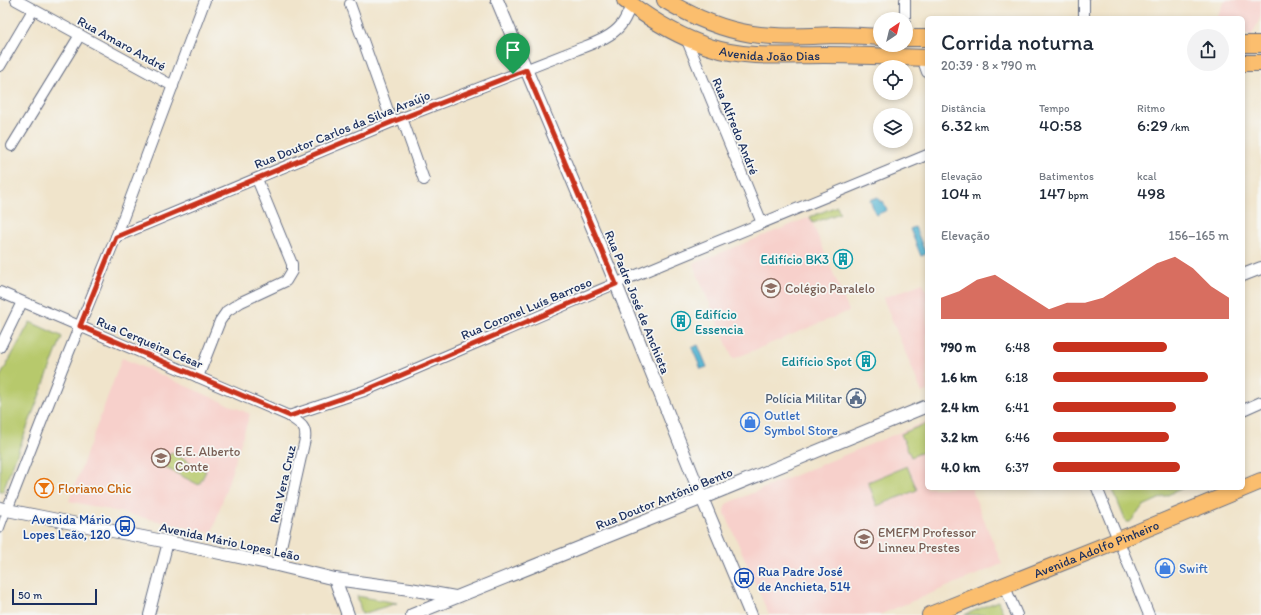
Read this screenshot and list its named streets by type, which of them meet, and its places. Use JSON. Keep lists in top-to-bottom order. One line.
{"streets":{"main road":["Avenida João Dias","Avenida Adolfo Pinheiro"],"street":["Rua Amaro André","Rua Alfredo André","Rua Doutor Carlos da Silva Araújo","Rua Padre José de Anchieta","Rua Coronel Luís Barroso","Rua Cerqueira César","Rua Vera Cruz","Rua Doutor Antônio Bento","Avenida Mário Lopes Leão"]},"crossings":[["Avenida João Dias","Rua Alfredo André"],["Avenida João Dias","Rua Doutor Carlos da Silva Araújo"],["Rua Alfredo André","Rua Coronel Luís Barroso"],["Rua Doutor Carlos da Silva Araújo","Rua Padre José de Anchieta"],["Rua Padre José de Anchieta","Rua Coronel Luís Barroso"],["Rua Padre José de Anchieta","Rua Doutor Antônio Bento"],["Rua Coronel Luís Barroso","Rua Cerqueira César"],["Rua Coronel Luís Barroso","Rua Vera Cruz"],["Rua Cerqueira César","Rua Vera Cruz"],["Rua Vera Cruz","Avenida Mário Lopes Leão"],["Rua Doutor Antônio Bento","Avenida Mário Lopes Leão"]],"places":{"building":["Edifício BK3","Edifício Essencia","Edifício Spot"],"school or university":["Colégio Paralelo","E.E. Alberto Conte","EMEFM Professor Linneu Prestes"],"public building":["Polícia Militar"],"shop":["Outlet Symbol Store","Swift"],"bar":["Floriano Chic"],"bus stop":["Avenida Mário Lopes Leão, 120","Rua Padre José de Anchieta, 514"]},"scale_bar":"50 m","north":"top right","page":{"heading":["Corrida noturna","20:39 · 8 × 790 m"],"stats":[["Distância","6.32 km"],["Tempo","40:58"],["Ritmo","6:29 /km"],["Elevação","104 m"],["Batimentos","147 bpm"],["kcal","498"]],"chart":["Elevação","156–165 m"],"list":[{"name":"790 m","note":"6:48"},{"name":"1.6 km","note":"6:18"},{"name":"2.4 km","note":"6:41"},{"name":"3.2 km","note":"6:46"},{"name":"4.0 km","note":"6:37"}],"scale":"50 m"}}
